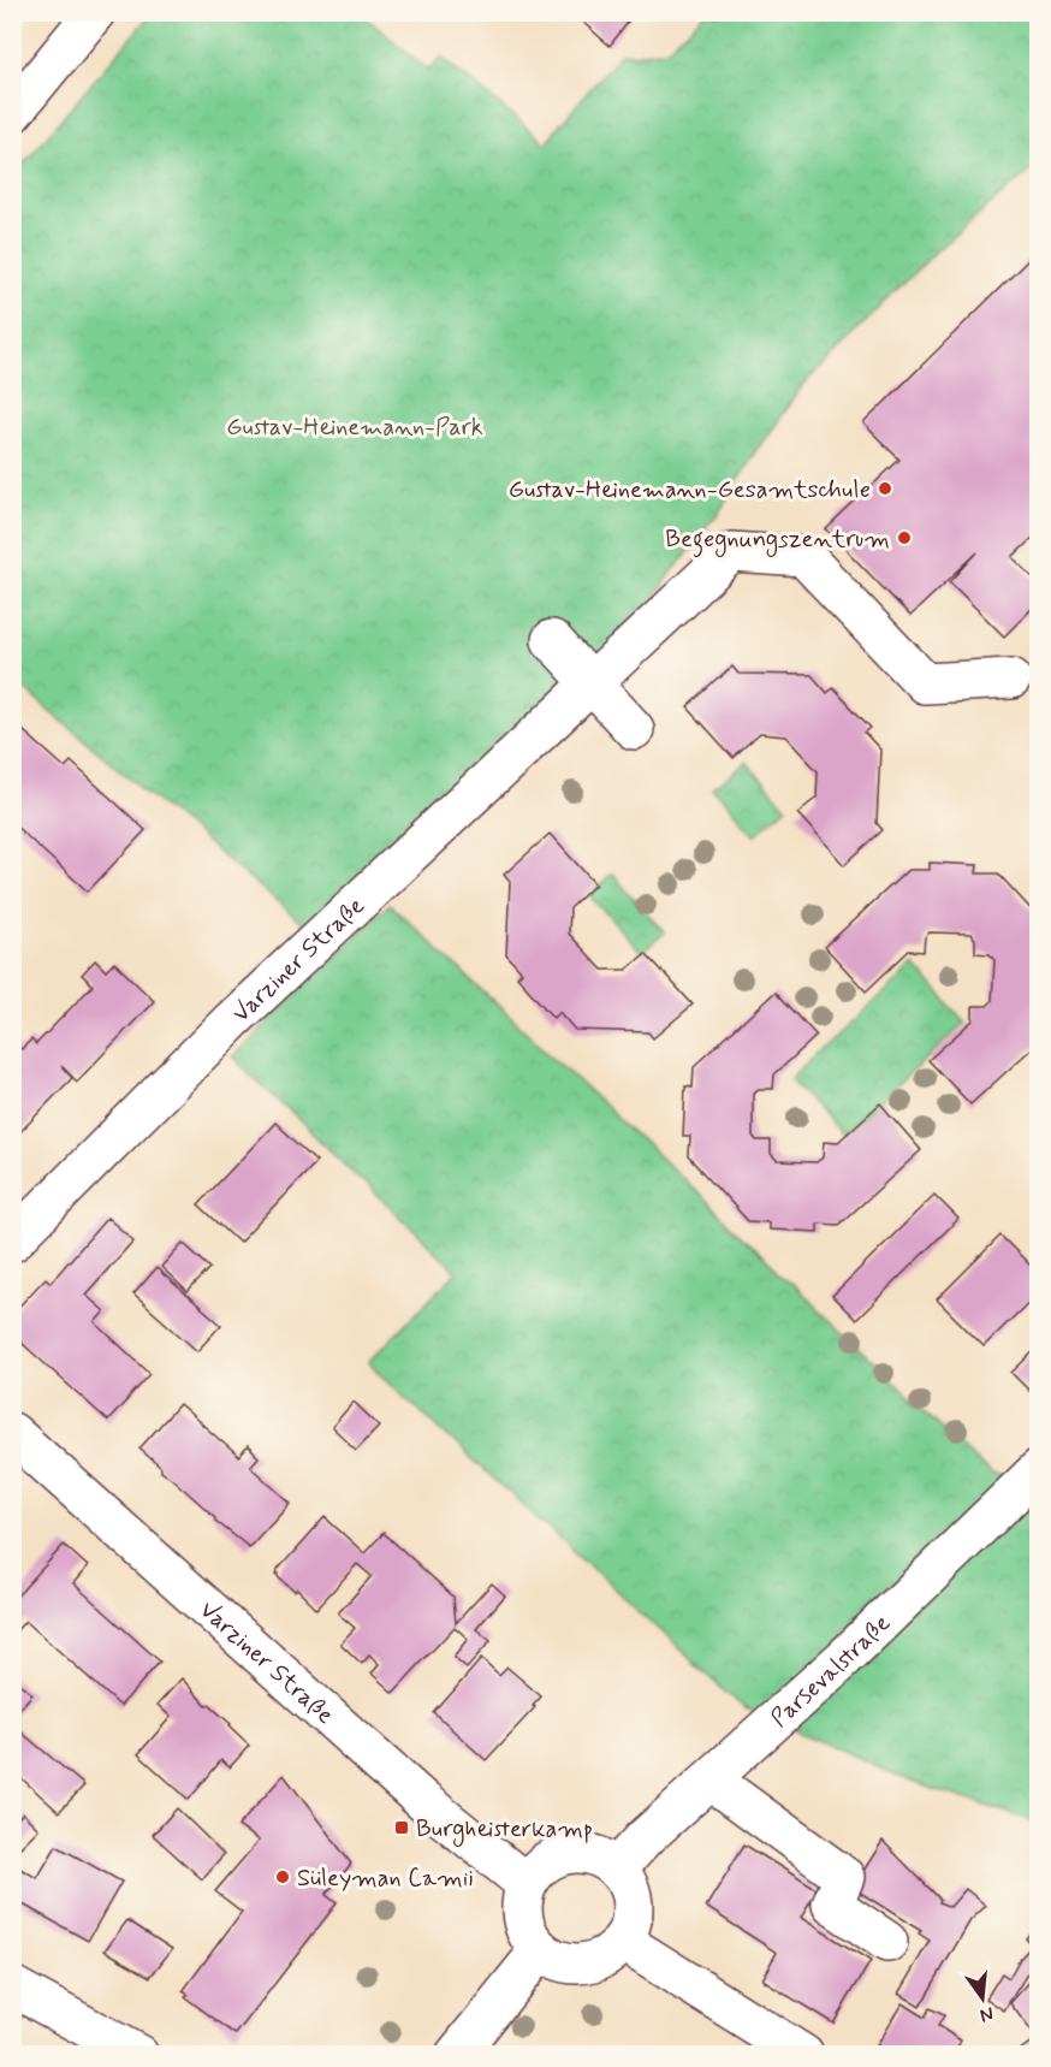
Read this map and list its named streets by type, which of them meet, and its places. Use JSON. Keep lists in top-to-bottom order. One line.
{"streets":{"street":["Varziner Straße","Parsevalstraße"]},"crossings":[["Varziner Straße","Parsevalstraße"]],"parks":["Gustav-Heinemann-Park"],"places":{"other":["Gustav-Heinemann-Gesamtschule","Begegnungszentrum","Süleyman Camii"],"transit":["Burgheisterkamp"]},"north":"bottom"}
